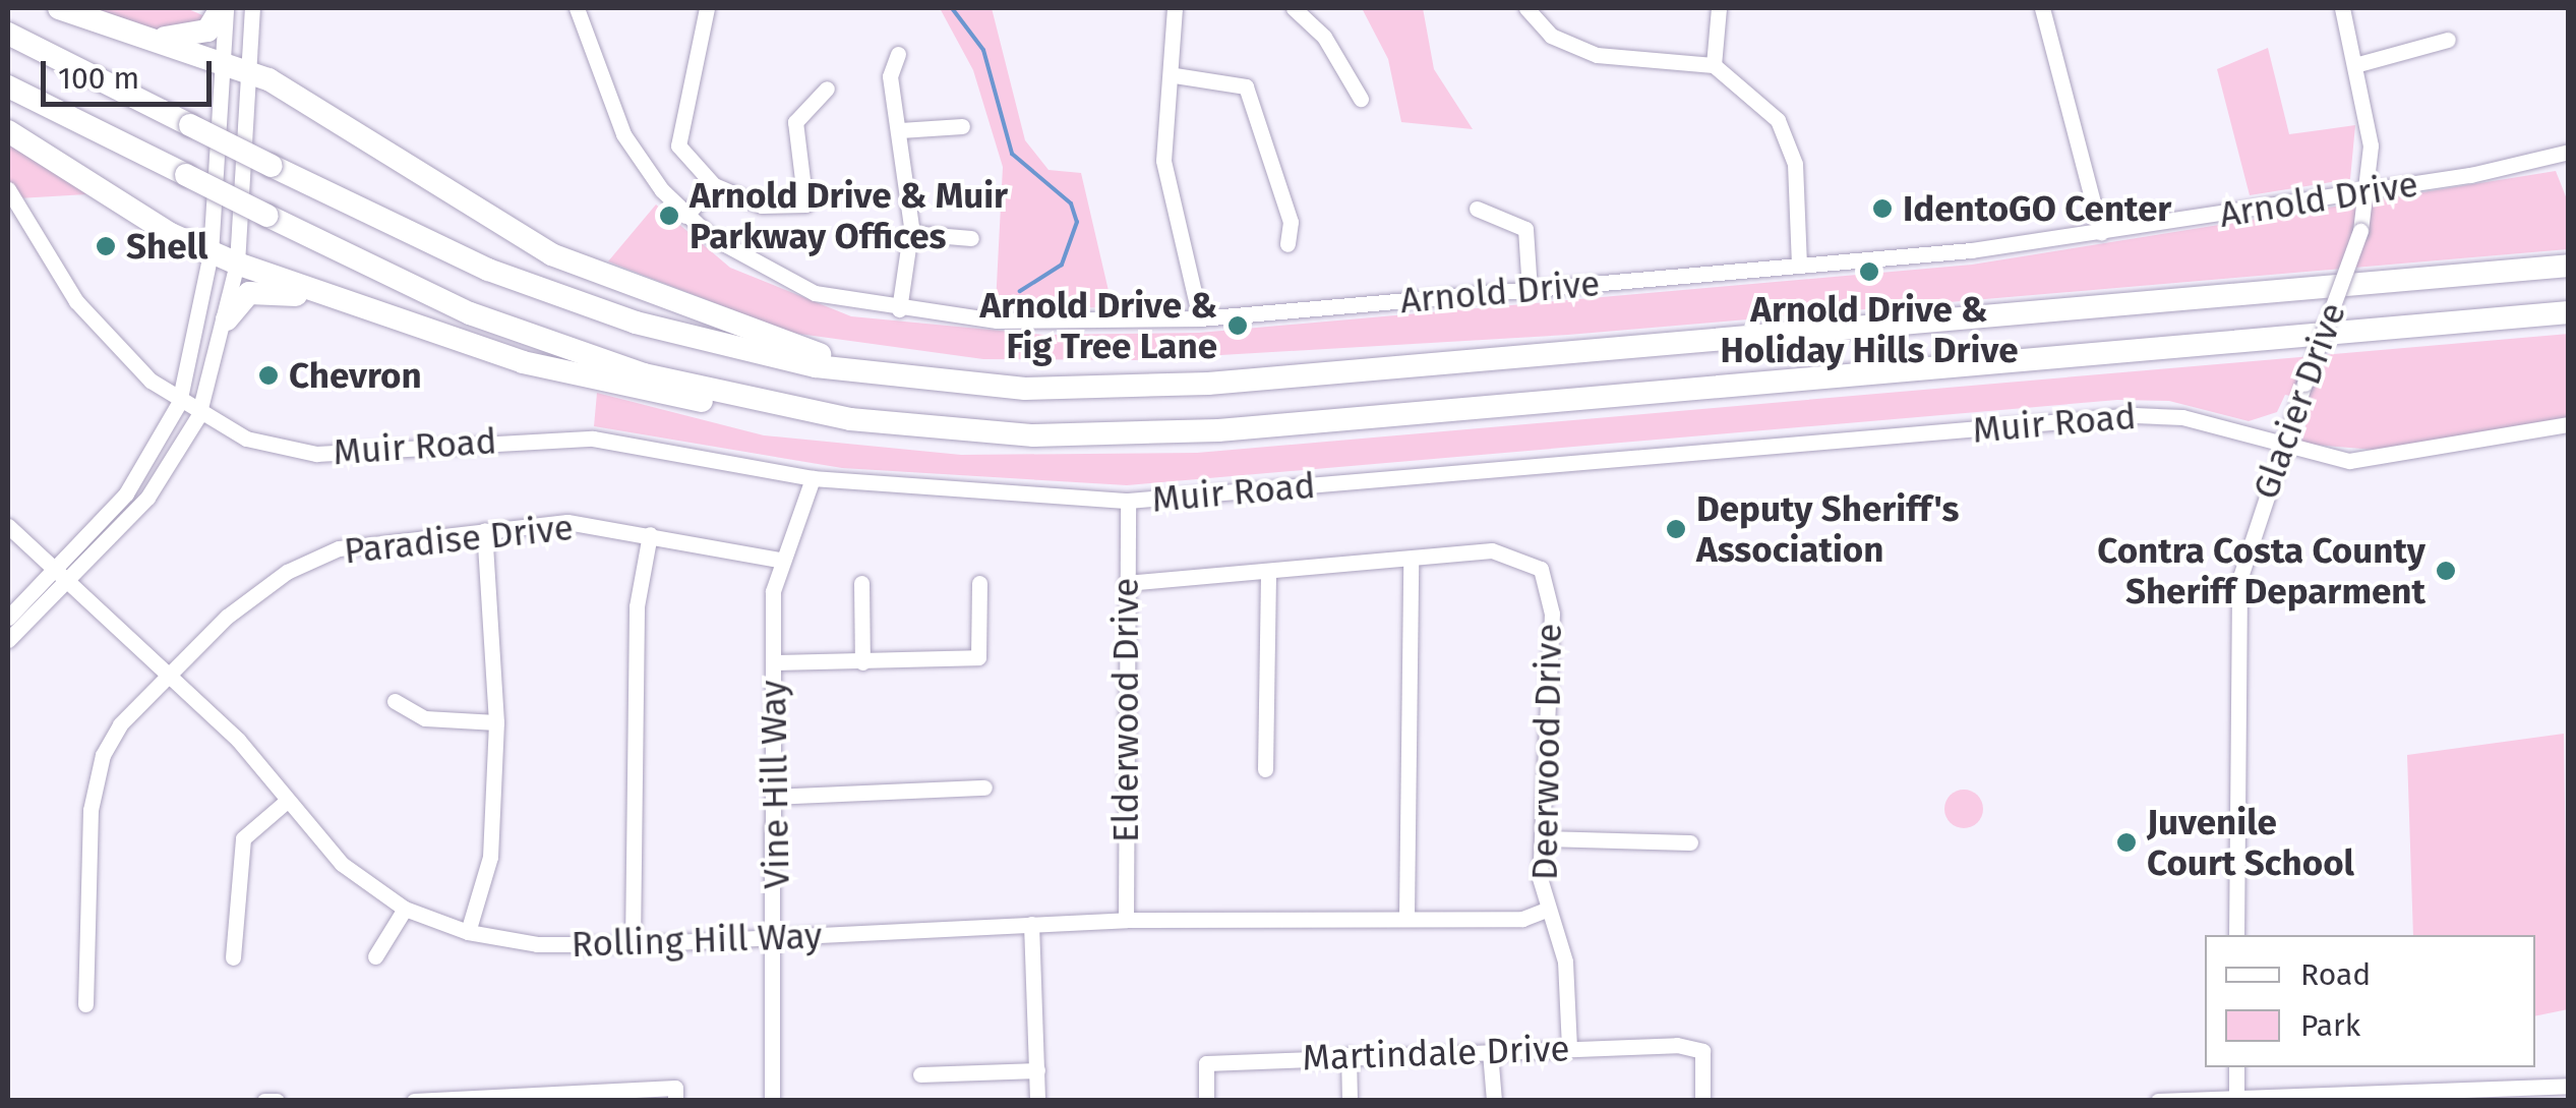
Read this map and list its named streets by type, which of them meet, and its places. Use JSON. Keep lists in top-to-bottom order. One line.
{"streets":{"street":["Arnold Drive","Glacier Drive","Muir Road","Paradise Drive","Elderwood Drive","Deerwood Drive","Vine Hill Way","Rolling Hill Way","Martindale Drive"]},"crossings":[["Arnold Drive","Glacier Drive"],["Glacier Drive","Muir Road"],["Muir Road","Elderwood Drive"],["Muir Road","Vine Hill Way"],["Paradise Drive","Vine Hill Way"],["Paradise Drive","Rolling Hill Way"],["Elderwood Drive","Deerwood Drive"],["Elderwood Drive","Rolling Hill Way"],["Deerwood Drive","Rolling Hill Way"],["Deerwood Drive","Martindale Drive"],["Vine Hill Way","Rolling Hill Way"]],"places":["IdentoGO Center","Arnold Drive & Muir Parkway Offices","Shell","Arnold Drive & Holiday Hills Drive","Arnold Drive & Fig Tree Lane","Chevron","Deputy Sheriff's Association","Contra Costa County Sheriff Deparment","Juvenile Court School"],"legend":["Road","Park"],"scale_bar":"100 m"}
